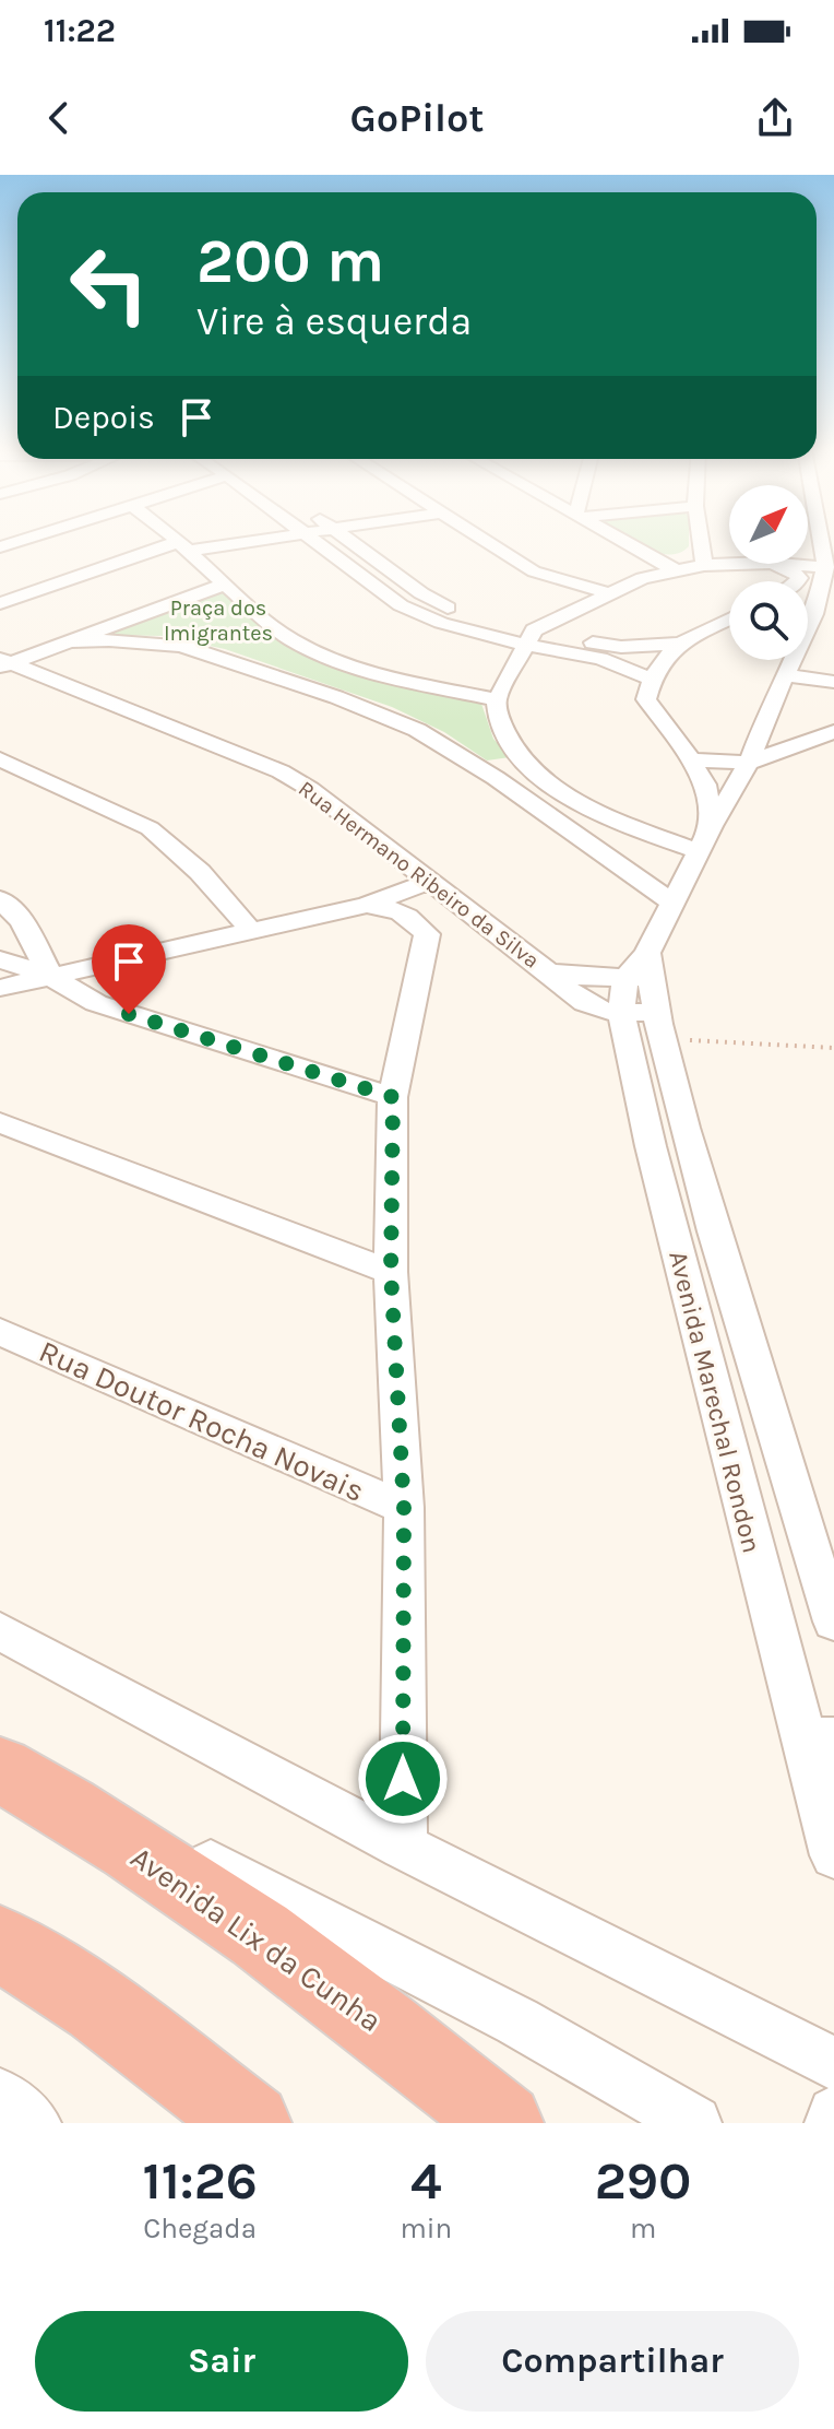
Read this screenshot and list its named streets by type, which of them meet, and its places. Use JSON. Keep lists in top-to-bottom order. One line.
{"streets":{"highway":["Avenida Lix da Cunha"],"street":["Rua Hermano Ribeiro da Silva","Avenida Marechal Rondon","Rua Doutor Rocha Novais"]},"crossings":[["Rua Hermano Ribeiro da Silva","Avenida Marechal Rondon"]],"parks":["Praça dos Imigrantes"],"north":"top right","page":{"status":"11:22","header":"GoPilot","turn":["200 m","Vire à esquerda"],"then":"Depois","eta":["11:26","Chegada","4","min","290","m"],"buttons":["Sair","Compartilhar"]}}
